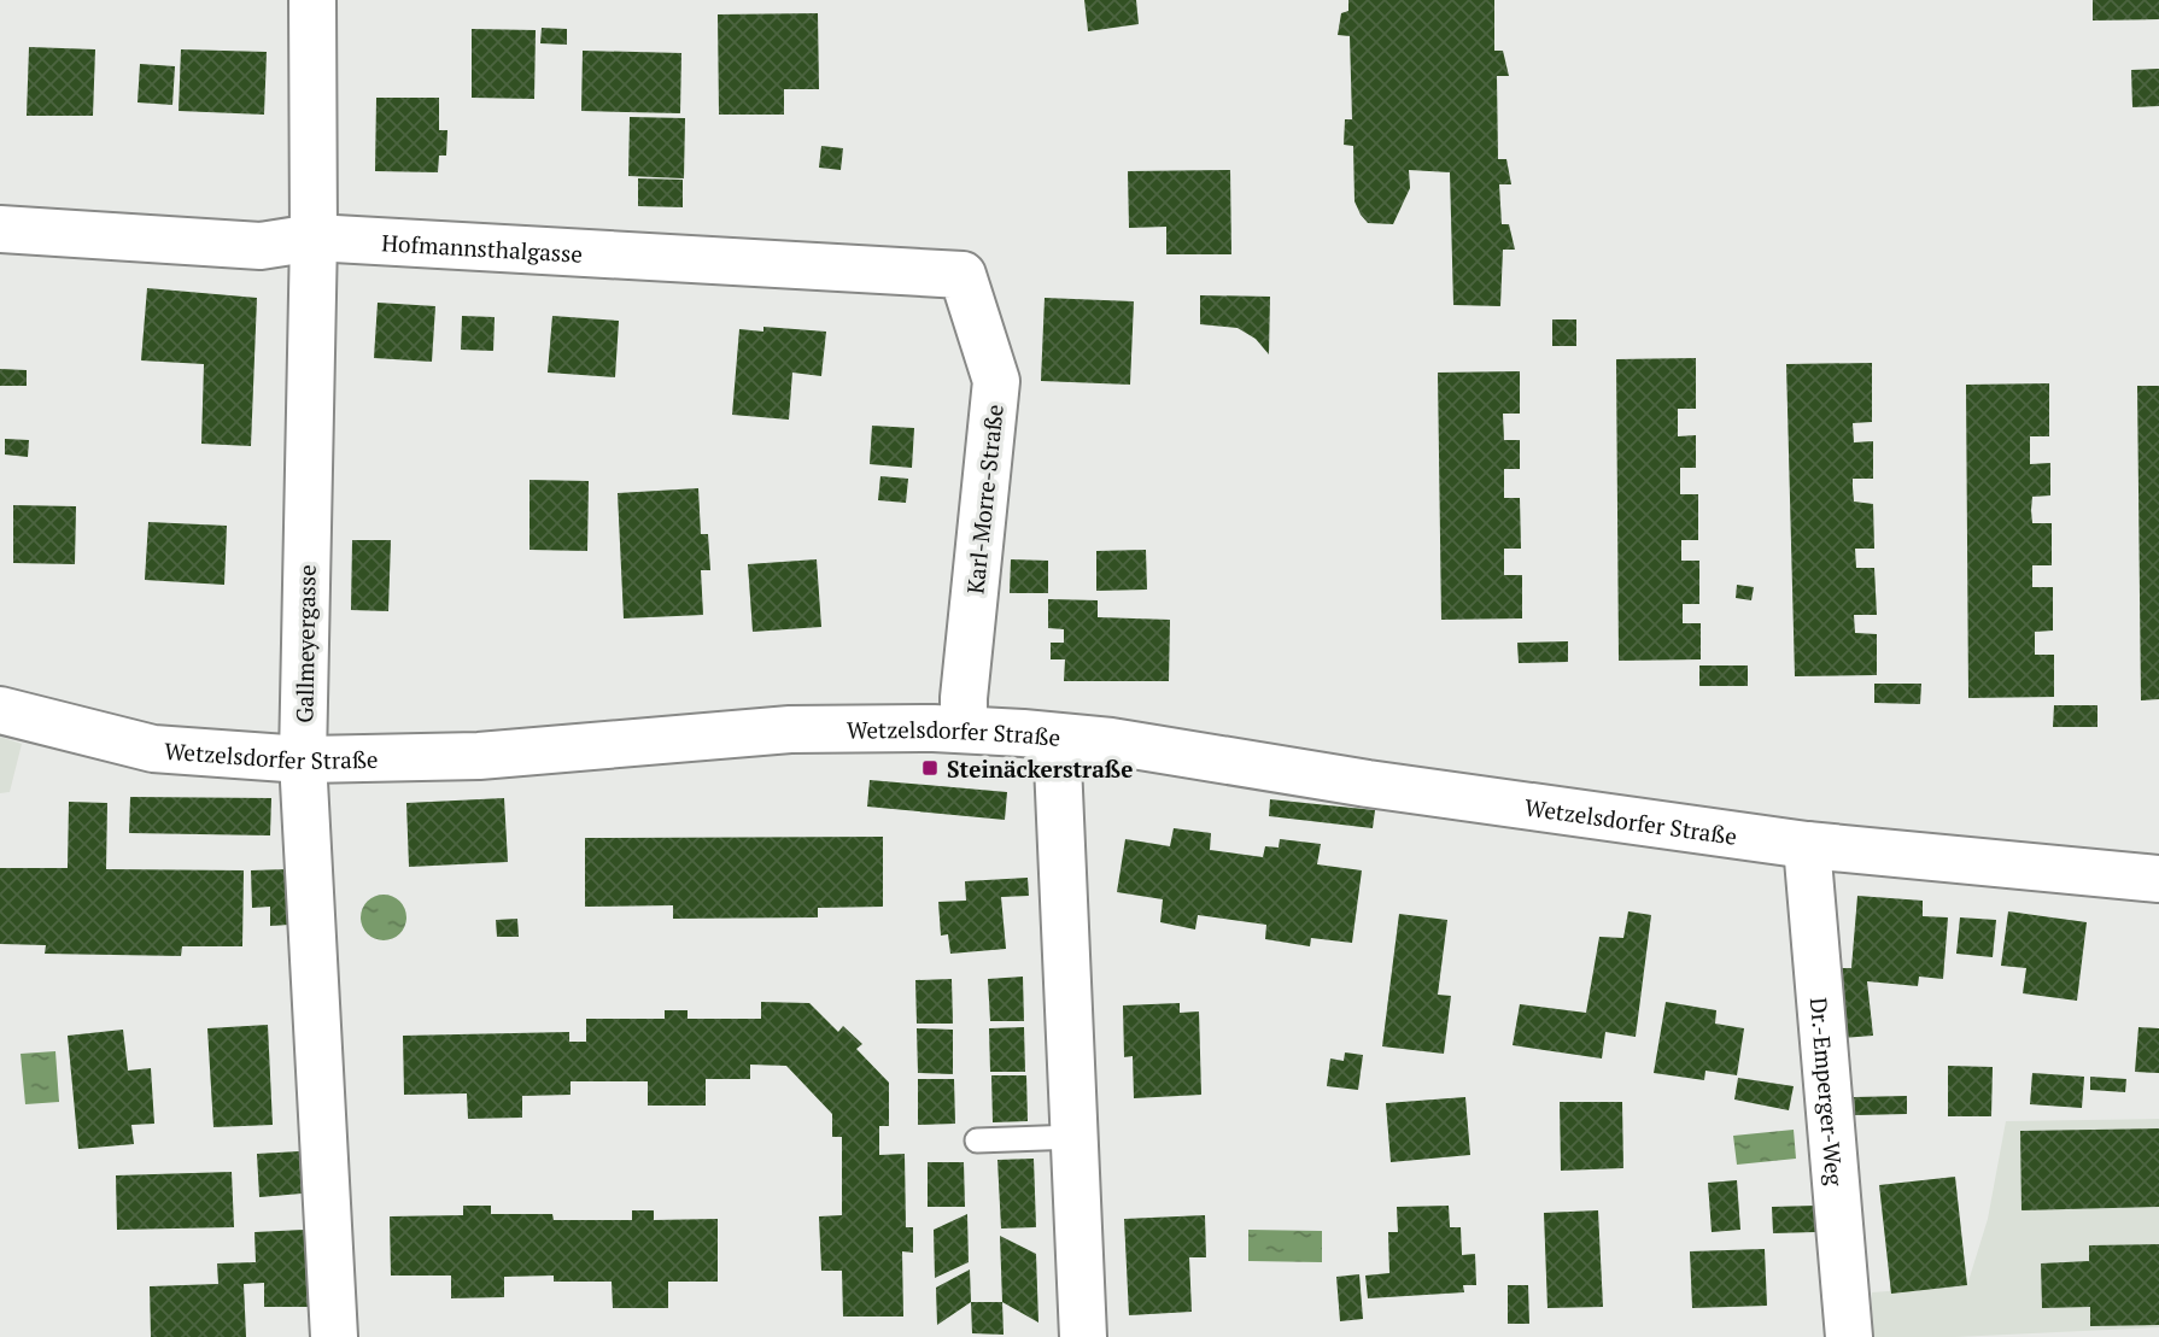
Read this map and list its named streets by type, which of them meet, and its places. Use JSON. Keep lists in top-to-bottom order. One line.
{"streets":{"street":["Hofmannsthalgasse","Karl-Morre-Straße","Gallmeyergasse","Wetzelsdorfer Straße","Dr.-Emperger-Weg"]},"crossings":[["Hofmannsthalgasse","Karl-Morre-Straße"],["Hofmannsthalgasse","Gallmeyergasse"],["Karl-Morre-Straße","Wetzelsdorfer Straße"],["Gallmeyergasse","Wetzelsdorfer Straße"],["Wetzelsdorfer Straße","Dr.-Emperger-Weg"]],"places":{"transit":["Steinäckerstraße"]}}
